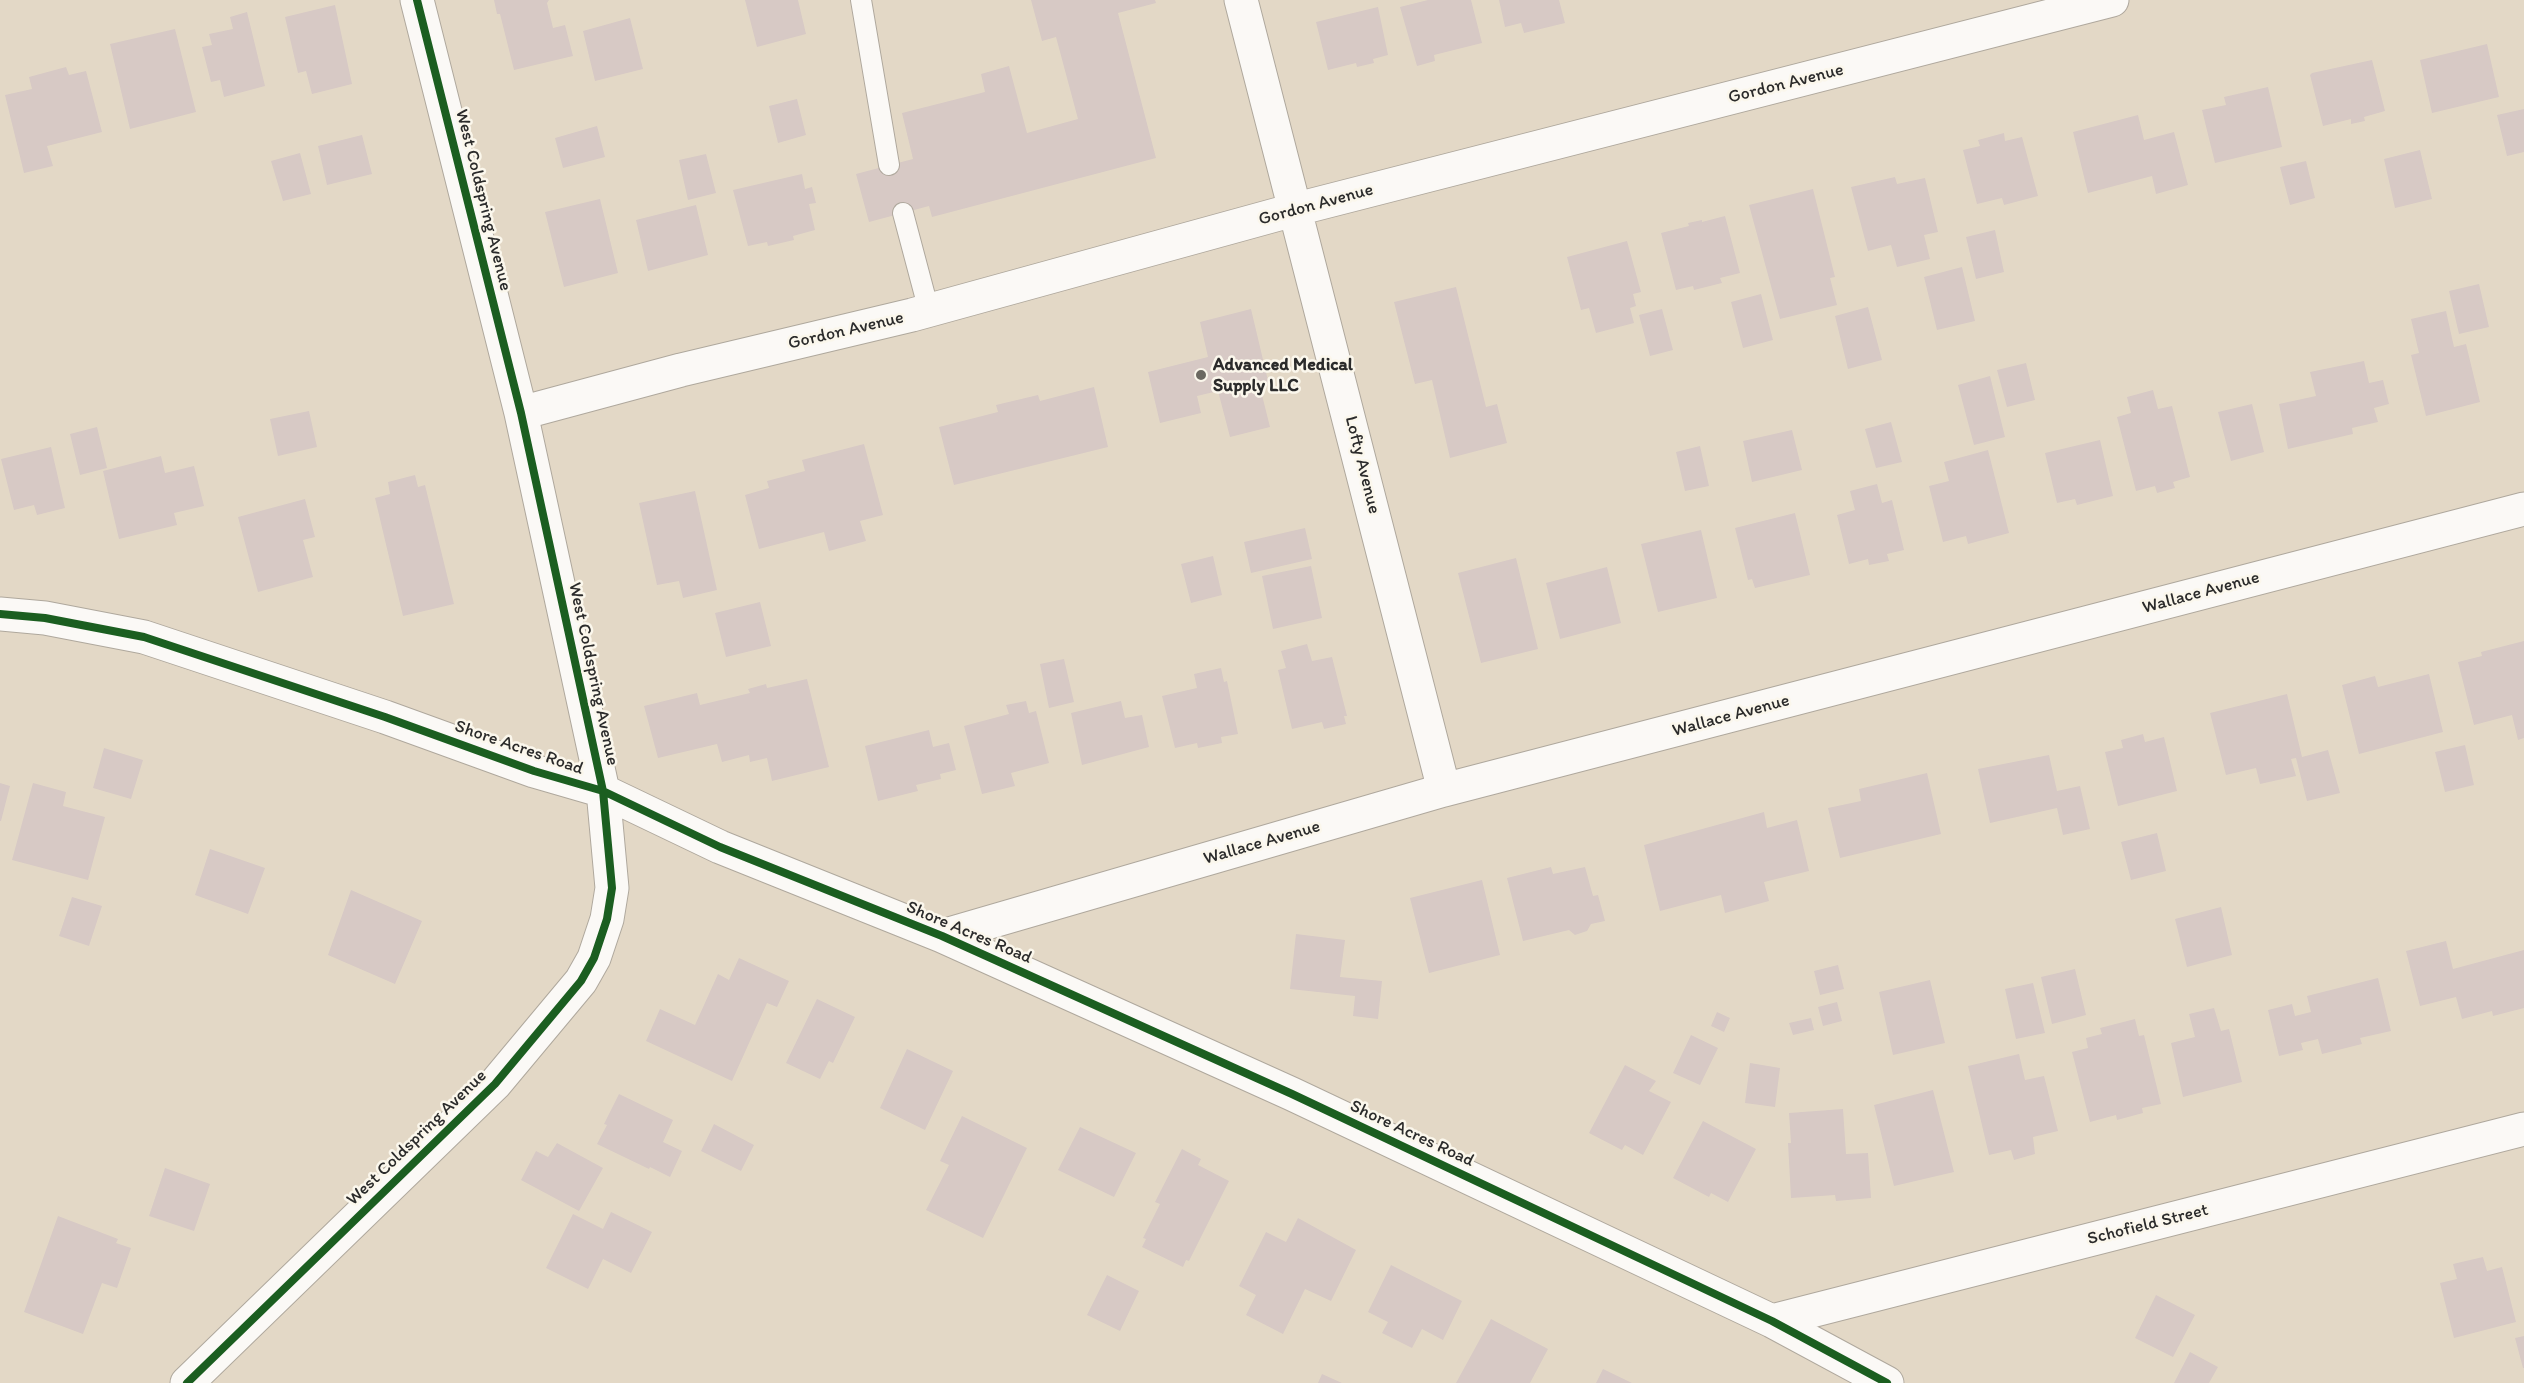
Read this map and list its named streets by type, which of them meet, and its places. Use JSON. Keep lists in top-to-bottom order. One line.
{"streets":{"street":["Gordon Avenue","West Coldspring Avenue","Lofty Avenue","Wallace Avenue","Shore Acres Road","Schofield Street"]},"crossings":[["Gordon Avenue","West Coldspring Avenue"],["Gordon Avenue","Lofty Avenue"],["West Coldspring Avenue","Shore Acres Road"],["Lofty Avenue","Wallace Avenue"],["Wallace Avenue","Shore Acres Road"],["Shore Acres Road","Schofield Street"]],"places":["Advanced Medical Supply LLC"]}
